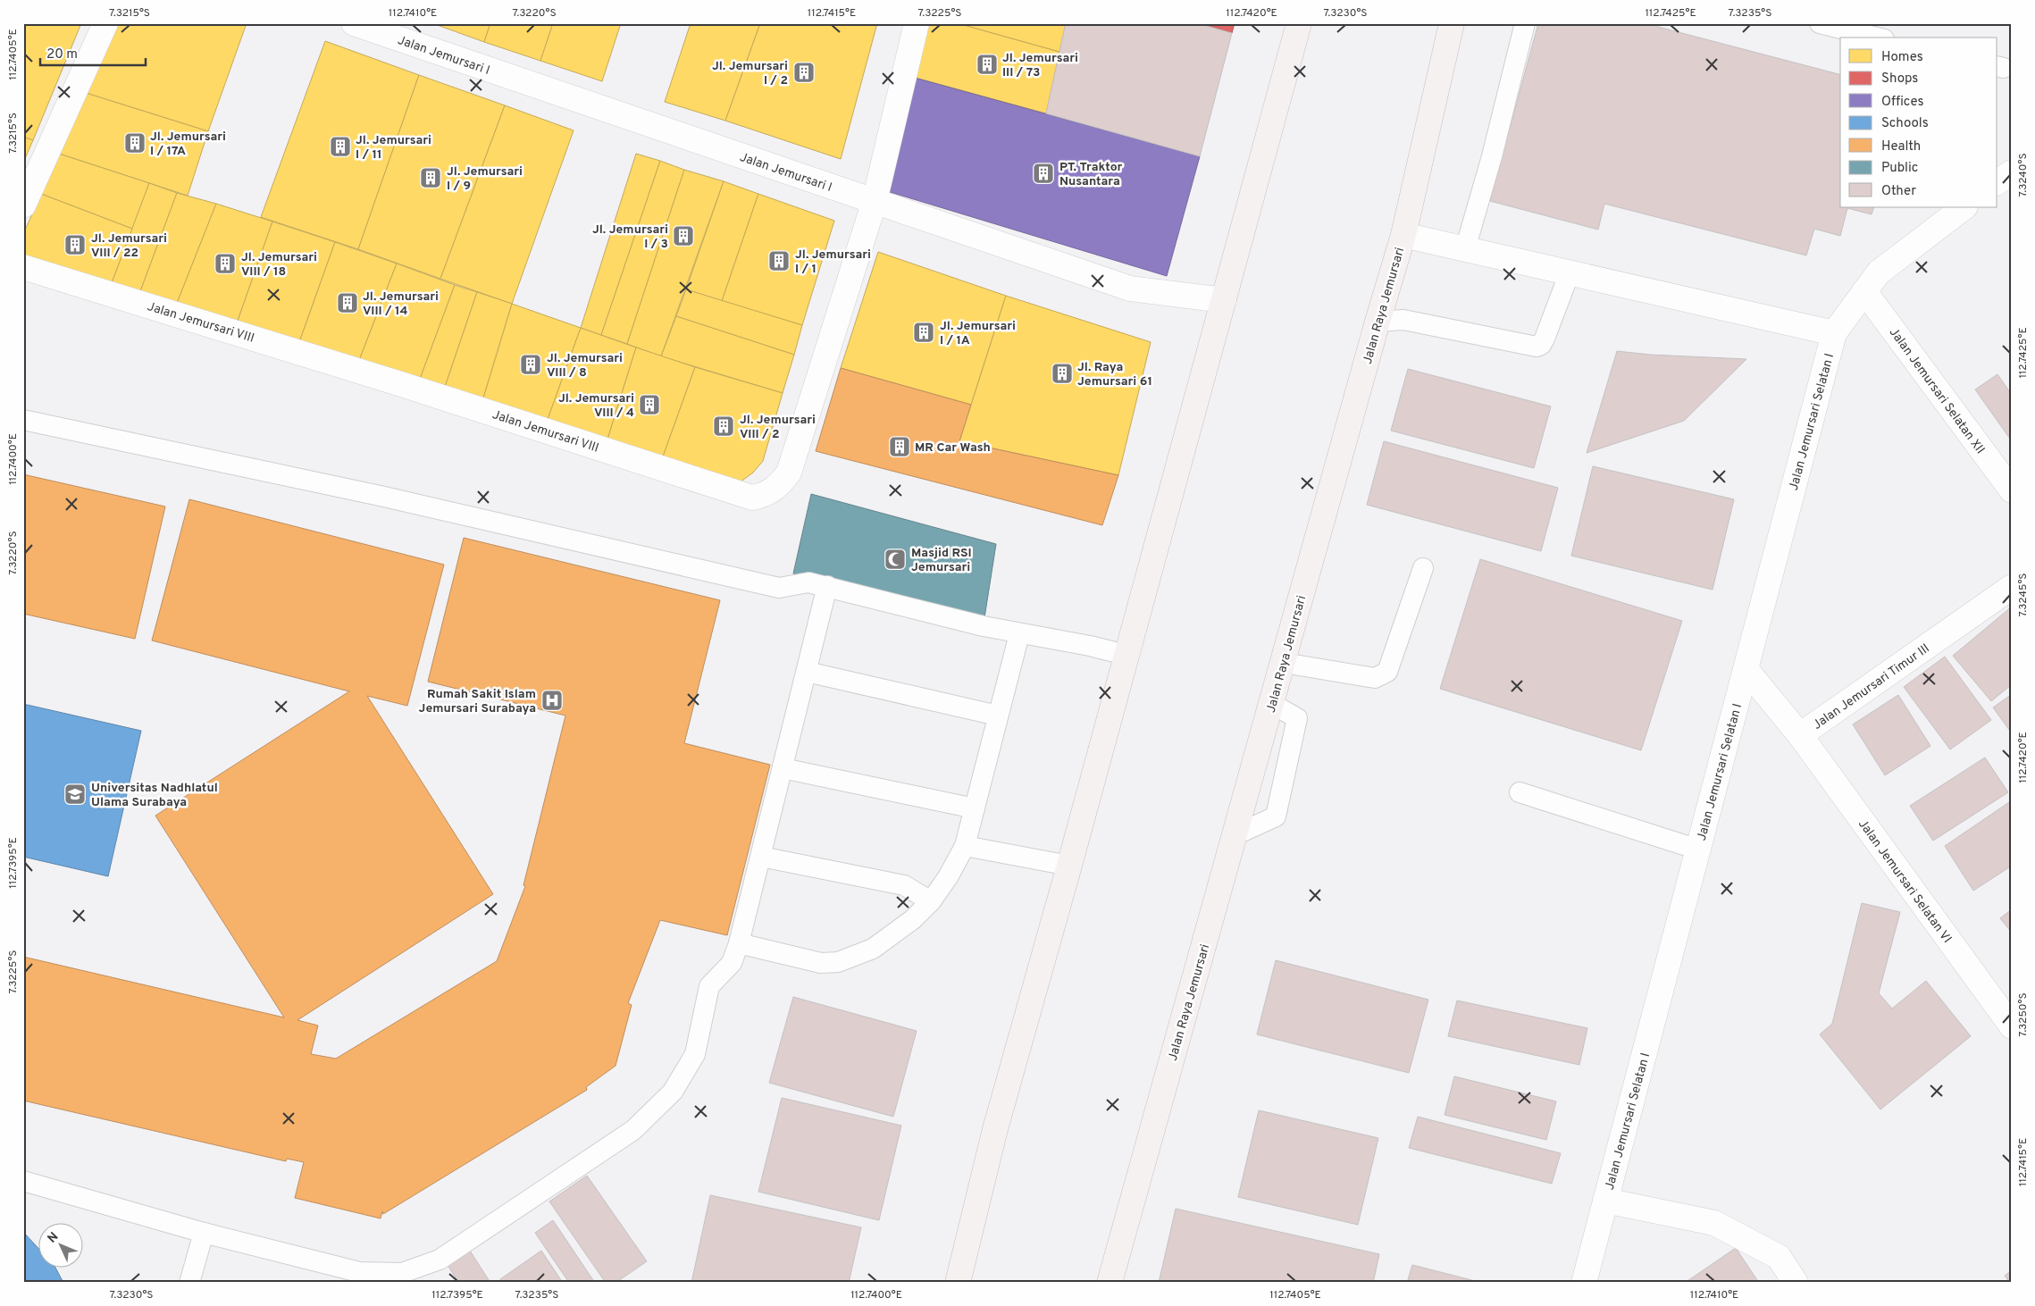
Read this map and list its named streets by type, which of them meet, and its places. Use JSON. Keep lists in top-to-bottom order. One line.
{"streets":{"main road":["Jalan Raya Jemursari"],"street":["Jalan Jemursari I","Jalan Jemursari VIII","Jalan Jemursari Selatan XII","Jalan Jemursari Selatan I","Jalan Jemursari Timur III","Jalan Jemursari Selatan VI"]},"crossings":[["Jalan Jemursari I","Jalan Jemursari VIII"],["Jalan Jemursari Selatan XII","Jalan Jemursari Selatan I"],["Jalan Jemursari Selatan I","Jalan Jemursari Timur III"],["Jalan Jemursari Timur III","Jalan Jemursari Selatan VI"]],"places":{"building":["Jl. Jemursari III / 73","Jl. Jemursari I / 2","Jl. Jemursari I / 17A","Jl. Jemursari I / 11","PT. Traktor Nusantara","Jl. Jemursari I / 9","Jl. Jemursari I / 3","Jl. Jemursari VIII / 22","Jl. Jemursari I / 1","Jl. Jemursari VIII / 18","Jl. Jemursari VIII / 14","Jl. Jemursari I / 1A","Jl. Jemursari VIII / 8","Jl. Raya Jemursari 61","Jl. Jemursari VIII / 4","Jl. Jemursari VIII / 2","MR Car Wash"],"mosque":["Masjid RSI Jemursari"],"hospital":["Rumah Sakit Islam Jemursari Surabaya"],"school or university":["Universitas Nadhlatul Ulama Surabaya"]},"legend":["Homes","Shops","Offices","Schools","Health","Public","Other"],"scale_bar":"20 m","north":"top left","coordinates":["7.3215°S","112.7410°E","7.3220°S","112.7415°E","7.3225°S","112.7420°E","7.3230°S","112.7425°E","7.3235°S","112.7405°E","7.3240°S","112.7400°E","7.3245°S","112.7395°E","7.3250°S"]}
